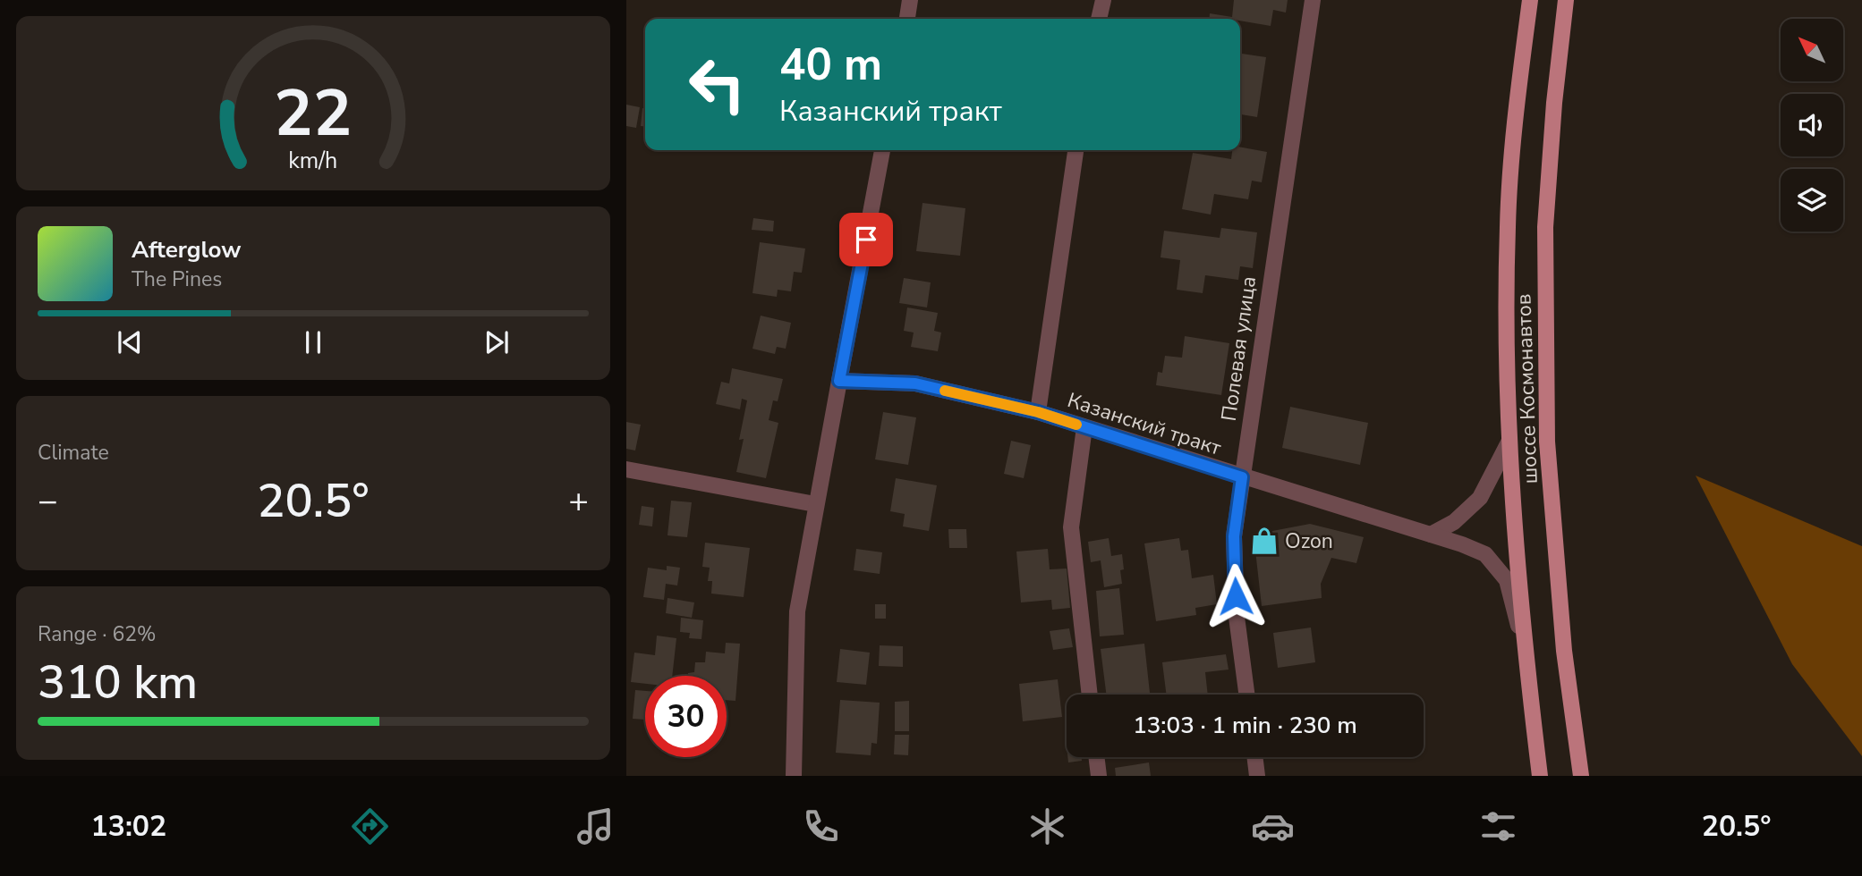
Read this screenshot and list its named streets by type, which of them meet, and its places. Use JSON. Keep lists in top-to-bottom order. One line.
{"streets":{"main road":["шоссе Космонавтов"],"street":["Полевая улица","Казанский тракт"]},"crossings":[["Полевая улица","Казанский тракт"],["шоссе Космонавтов","Казанский тракт"]],"places":{"shop":["Ozon"]},"north":"top left","page":{"turn":["40 m","Казанский тракт"],"song":["Afterglow","The Pines"],"tile":["Climate",["Range · 62%","310 km"]],"heat":["−","20.5°","+"],"limit":"30","trip":"13:03 · 1 min · 230 m","tabs":["13:02","20.5°"],"gauge":["22","km/h"]}}
